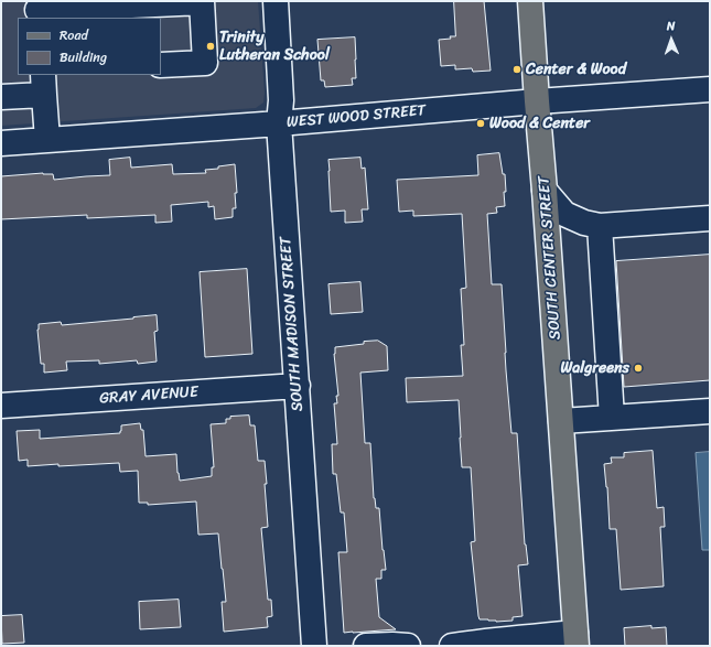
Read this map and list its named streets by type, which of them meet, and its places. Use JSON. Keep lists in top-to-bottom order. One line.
{"streets":{"main road":["SOUTH CENTER STREET"],"street":["WEST WOOD STREET","SOUTH MADISON STREET","GRAY AVENUE"]},"crossings":[["WEST WOOD STREET","SOUTH CENTER STREET"],["WEST WOOD STREET","SOUTH MADISON STREET"],["SOUTH MADISON STREET","GRAY AVENUE"]],"places":["Trinity Lutheran School","Center & Wood","Wood & Center","Walgreens"],"legend":["Road","Building"],"north":"top"}
